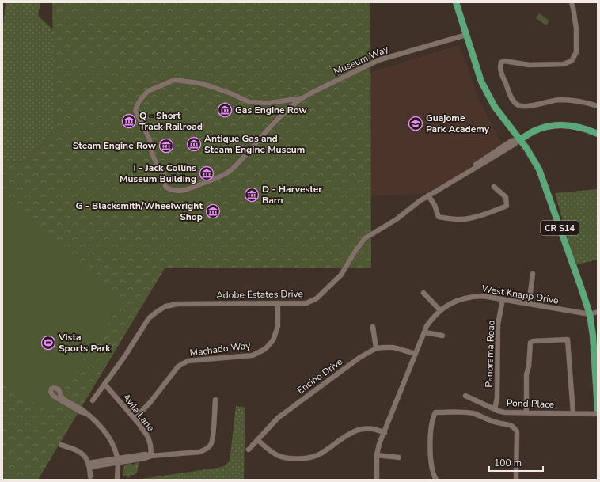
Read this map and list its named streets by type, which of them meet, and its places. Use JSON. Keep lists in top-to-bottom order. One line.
{"streets":{"main road":["CR S14"],"street":["Museum Way","Adobe Estates Drive","West Knapp Drive","Machado Way","Panorama Road","Encino Drive","Pond Place","Avila Lane"]},"crossings":[["Museum Way","CR S14"],["CR S14","Adobe Estates Drive"],["CR S14","West Knapp Drive"],["Adobe Estates Drive","Machado Way"],["Adobe Estates Drive","Avila Lane"],["West Knapp Drive","Panorama Road"],["West Knapp Drive","Encino Drive"],["Machado Way","Avila Lane"],["Panorama Road","Pond Place"]],"places":{"museum":["Gas Engine Row","Q - Short Track Railroad","Antique Gas and Steam Engine Museum","Steam Engine Row","I - Jack Collins Museum Building","D - Harvester Barn","G - Blacksmith/Wheelwright Shop"],"school or university":["Guajome Park Academy"],"sports":["Vista Sports Park"]},"scale_bar":"100 m"}
